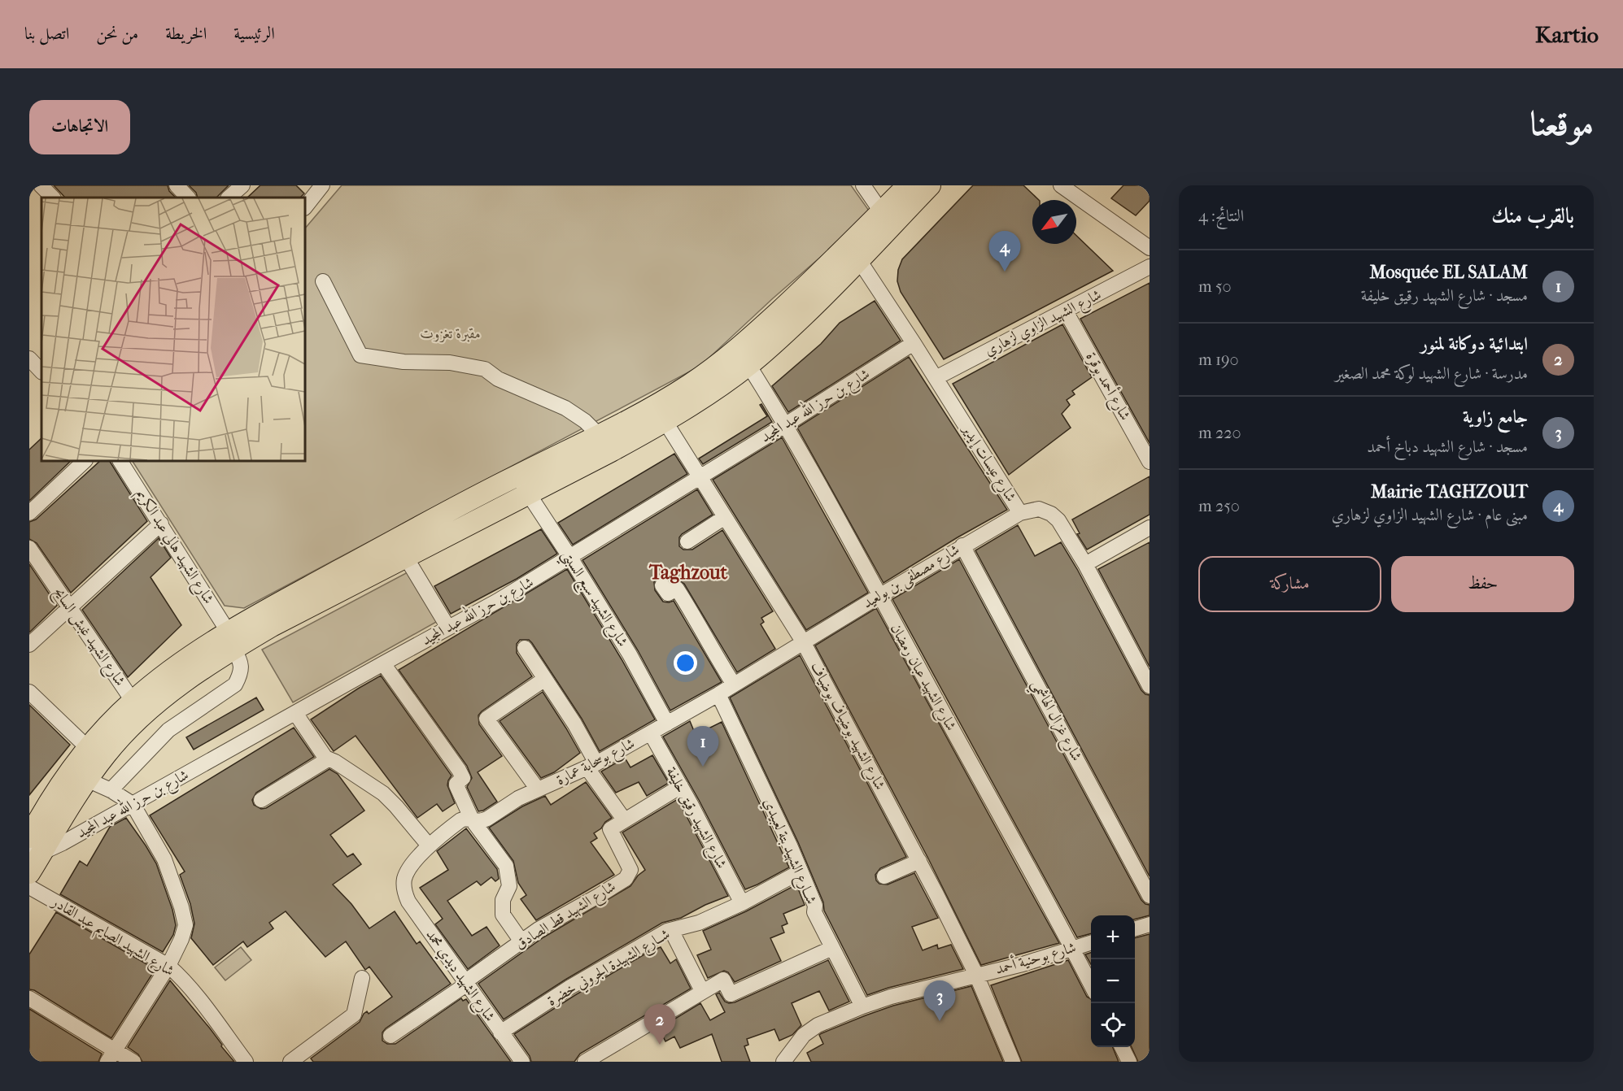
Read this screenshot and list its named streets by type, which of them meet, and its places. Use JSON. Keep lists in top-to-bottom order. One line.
{"streets":{"street":["شارع الشهيد الزاوي لزهاري","شارع أحمد بوقرة","شارع بن حرز الله عبد المجيد","شارع عيسات إيدير","شارع الشهيد هالي عبد الكريم","شارع مصطفى بن بولعيد","شارع الشهيد سبع السبتي","شارع الشهيد غبش السايح","شارع الشهيد عبان رمضان","شارع غزال الهاشمي","شارع الشهيد بوضياف بوضياف","شارع بوسحابة عمارة","شارع الشهيد رقيق خليفة","شــارع الشهيد بتة لعبيدي","شارع الشهيد قط الصادق","شارع الشهيد الصايم عبد القادر","شارع بوحنية أحمد","شــارع الشهيدة الجروني خضرة","شارع الشهيد ديدي محمد"]},"crossings":[["شارع الشهيد الزاوي لزهاري","شارع أحمد بوقرة"],["شارع الشهيد الزاوي لزهاري","شارع عيسات إيدير"],["شارع بن حرز الله عبد المجيد","شارع عيسات إيدير"],["شارع بن حرز الله عبد المجيد","شارع الشهيد سبع السبتي"],["شارع بن حرز الله عبد المجيد","شارع الشهيد عبان رمضان"],["شارع بن حرز الله عبد المجيد","شارع الشهيد بوضياف بوضياف"],["شارع عيسات إيدير","شارع مصطفى بن بولعيد"],["شارع مصطفى بن بولعيد","شارع الشهيد عبان رمضان"],["شارع مصطفى بن بولعيد","شارع غزال الهاشمي"],["شارع مصطفى بن بولعيد","شارع الشهيد بوضياف بوضياف"],["شارع مصطفى بن بولعيد","شارع بوسحابة عمارة"],["شارع الشهيد سبع السبتي","شارع بوسحابة عمارة"],["شارع الشهيد عبان رمضان","شارع بوحنية أحمد"],["شارع الشهيد بوضياف بوضياف","شارع بوسحابة عمارة"],["شارع الشهيد بوضياف بوضياف","شارع بوحنية أحمد"],["شارع بوسحابة عمارة","شارع الشهيد رقيق خليفة"],["شارع بوسحابة عمارة","شــارع الشهيد بتة لعبيدي"],["شارع بوسحابة عمارة","شارع الشهيد ديدي محمد"],["شارع الشهيد رقيق خليفة","شارع الشهيد قط الصادق"],["شارع الشهيد رقيق خليفة","شــارع الشهيدة الجروني خضرة"],["شــارع الشهيد بتة لعبيدي","شارع بوحنية أحمد"],["شــارع الشهيد بتة لعبيدي","شــارع الشهيدة الجروني خضرة"],["شارع الشهيد قط الصادق","شارع الشهيد ديدي محمد"],["شــارع الشهيدة الجروني خضرة","شارع الشهيد ديدي محمد"]],"districts":["Taghzout"],"parks":["مقبرة تغزوت"],"north":"bottom left","page":{"header":"Kartio","nav":["الرئيسية","الخريطة","من نحن","اتصل بنا"],"title":"موقعنا","buttons":["الاتجاهات",["حفظ","مشاركة"]],"heading":["بالقرب منك","النتائج: 4"],"pins":["4","1","3","2"],"list":[{"mark":"1","name":"Mosquée EL SALAM","note":"مسجد · شارع الشهيد رقيق خليفة","value":"50 m"},{"mark":"2","name":"ابتدائية دوكانة لمنور","note":"مدرسة · شارع الشهيد لوكة محمد الصغير","value":"190 m"},{"mark":"3","name":"جامع زاوية","note":"مسجد · شارع الشهيد دباخ أحمد","value":"220 m"},{"mark":"4","name":"Mairie TAGHZOUT","note":"مبنى عام · شارع الشهيد الزاوي لزهاري","value":"250 m"}],"map_buttons":["+","−"]}}
